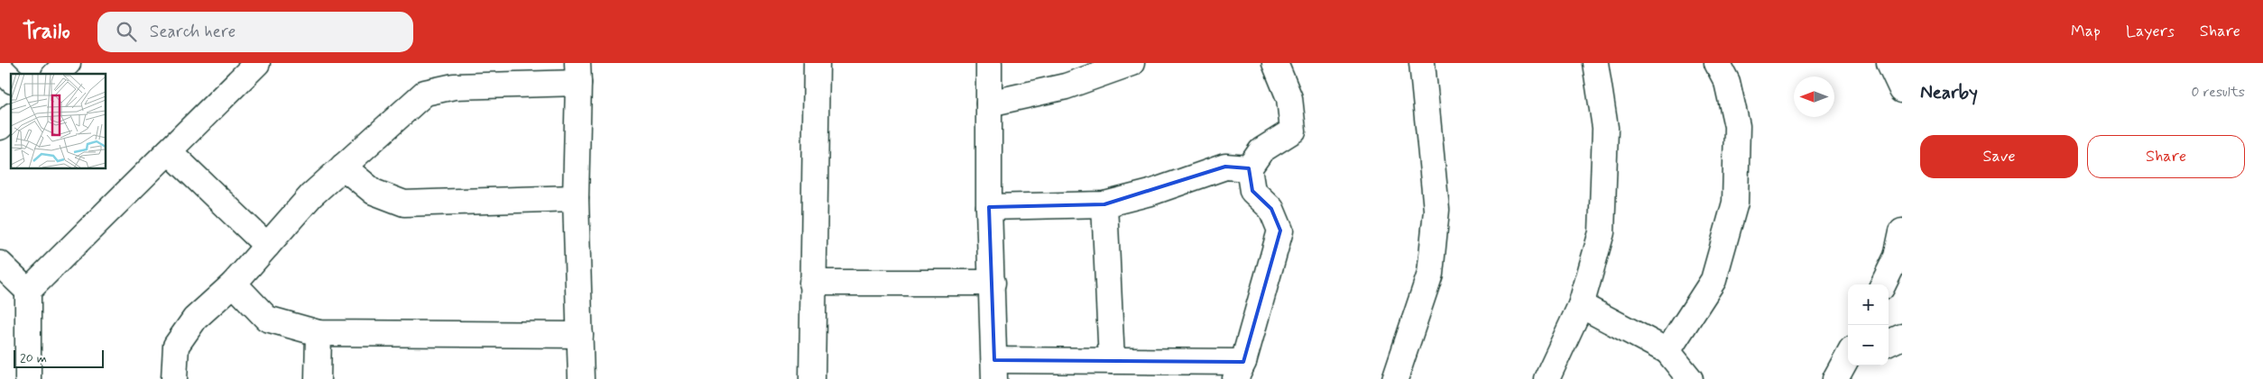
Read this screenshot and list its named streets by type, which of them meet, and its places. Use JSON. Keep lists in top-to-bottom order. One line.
{"scale_bar":"20 m","north":"left","page":{"header":"Trailo","search":"Search here","nav":["Map","Layers","Share"],"heading":["Nearby","0 results"],"buttons":["Save","Share"],"map_buttons":["+","−"],"scale":"20 m"}}
